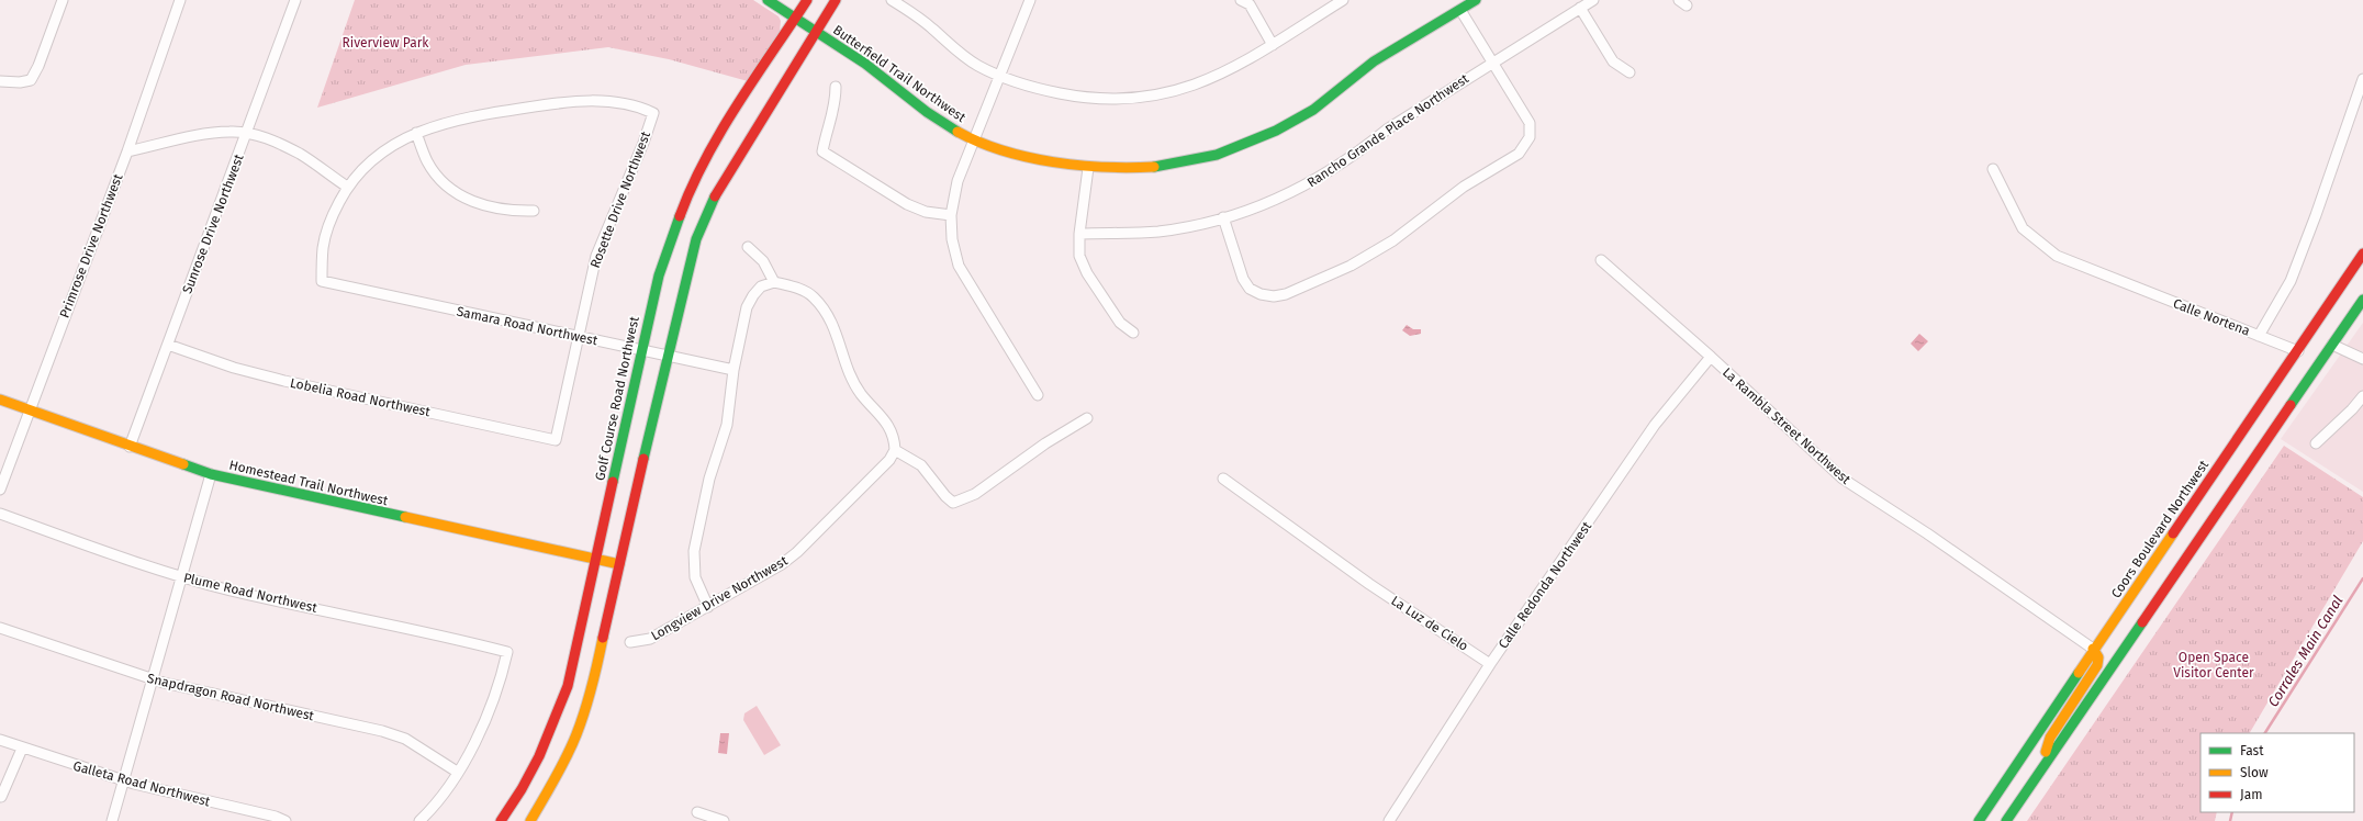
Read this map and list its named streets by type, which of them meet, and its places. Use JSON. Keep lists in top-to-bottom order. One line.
{"streets":{"main road":["Butterfield Trail Northwest","Golf Course Road Northwest","Homestead Trail Northwest","Coors Boulevard Northwest"],"street":["Rancho Grande Place Northwest","Rosette Drive Northwest","Sunrose Drive Northwest","Primrose Drive Northwest","Calle Nortena","Samara Road Northwest","Lobelia Road Northwest","La Rambla Street Northwest","Calle Redonda Northwest","Plume Road Northwest","Longview Drive Northwest","La Luz de Cielo","Snapdragon Road Northwest","Galleta Road Northwest"]},"crossings":[["Butterfield Trail Northwest","Golf Course Road Northwest"],["Rosette Drive Northwest","Samara Road Northwest"],["Rosette Drive Northwest","Lobelia Road Northwest"],["Sunrose Drive Northwest","Lobelia Road Northwest"],["Sunrose Drive Northwest","Homestead Trail Northwest"],["Primrose Drive Northwest","Homestead Trail Northwest"],["Samara Road Northwest","Golf Course Road Northwest"],["Golf Course Road Northwest","Homestead Trail Northwest"],["La Rambla Street Northwest","Coors Boulevard Northwest"],["La Rambla Street Northwest","Calle Redonda Northwest"],["Calle Redonda Northwest","La Luz de Cielo"],["Plume Road Northwest","Snapdragon Road Northwest"]],"water":["Corrales Main Canal"],"parks":["Riverview Park","Open Space Visitor Center"],"legend":["Fast","Slow","Jam"]}
